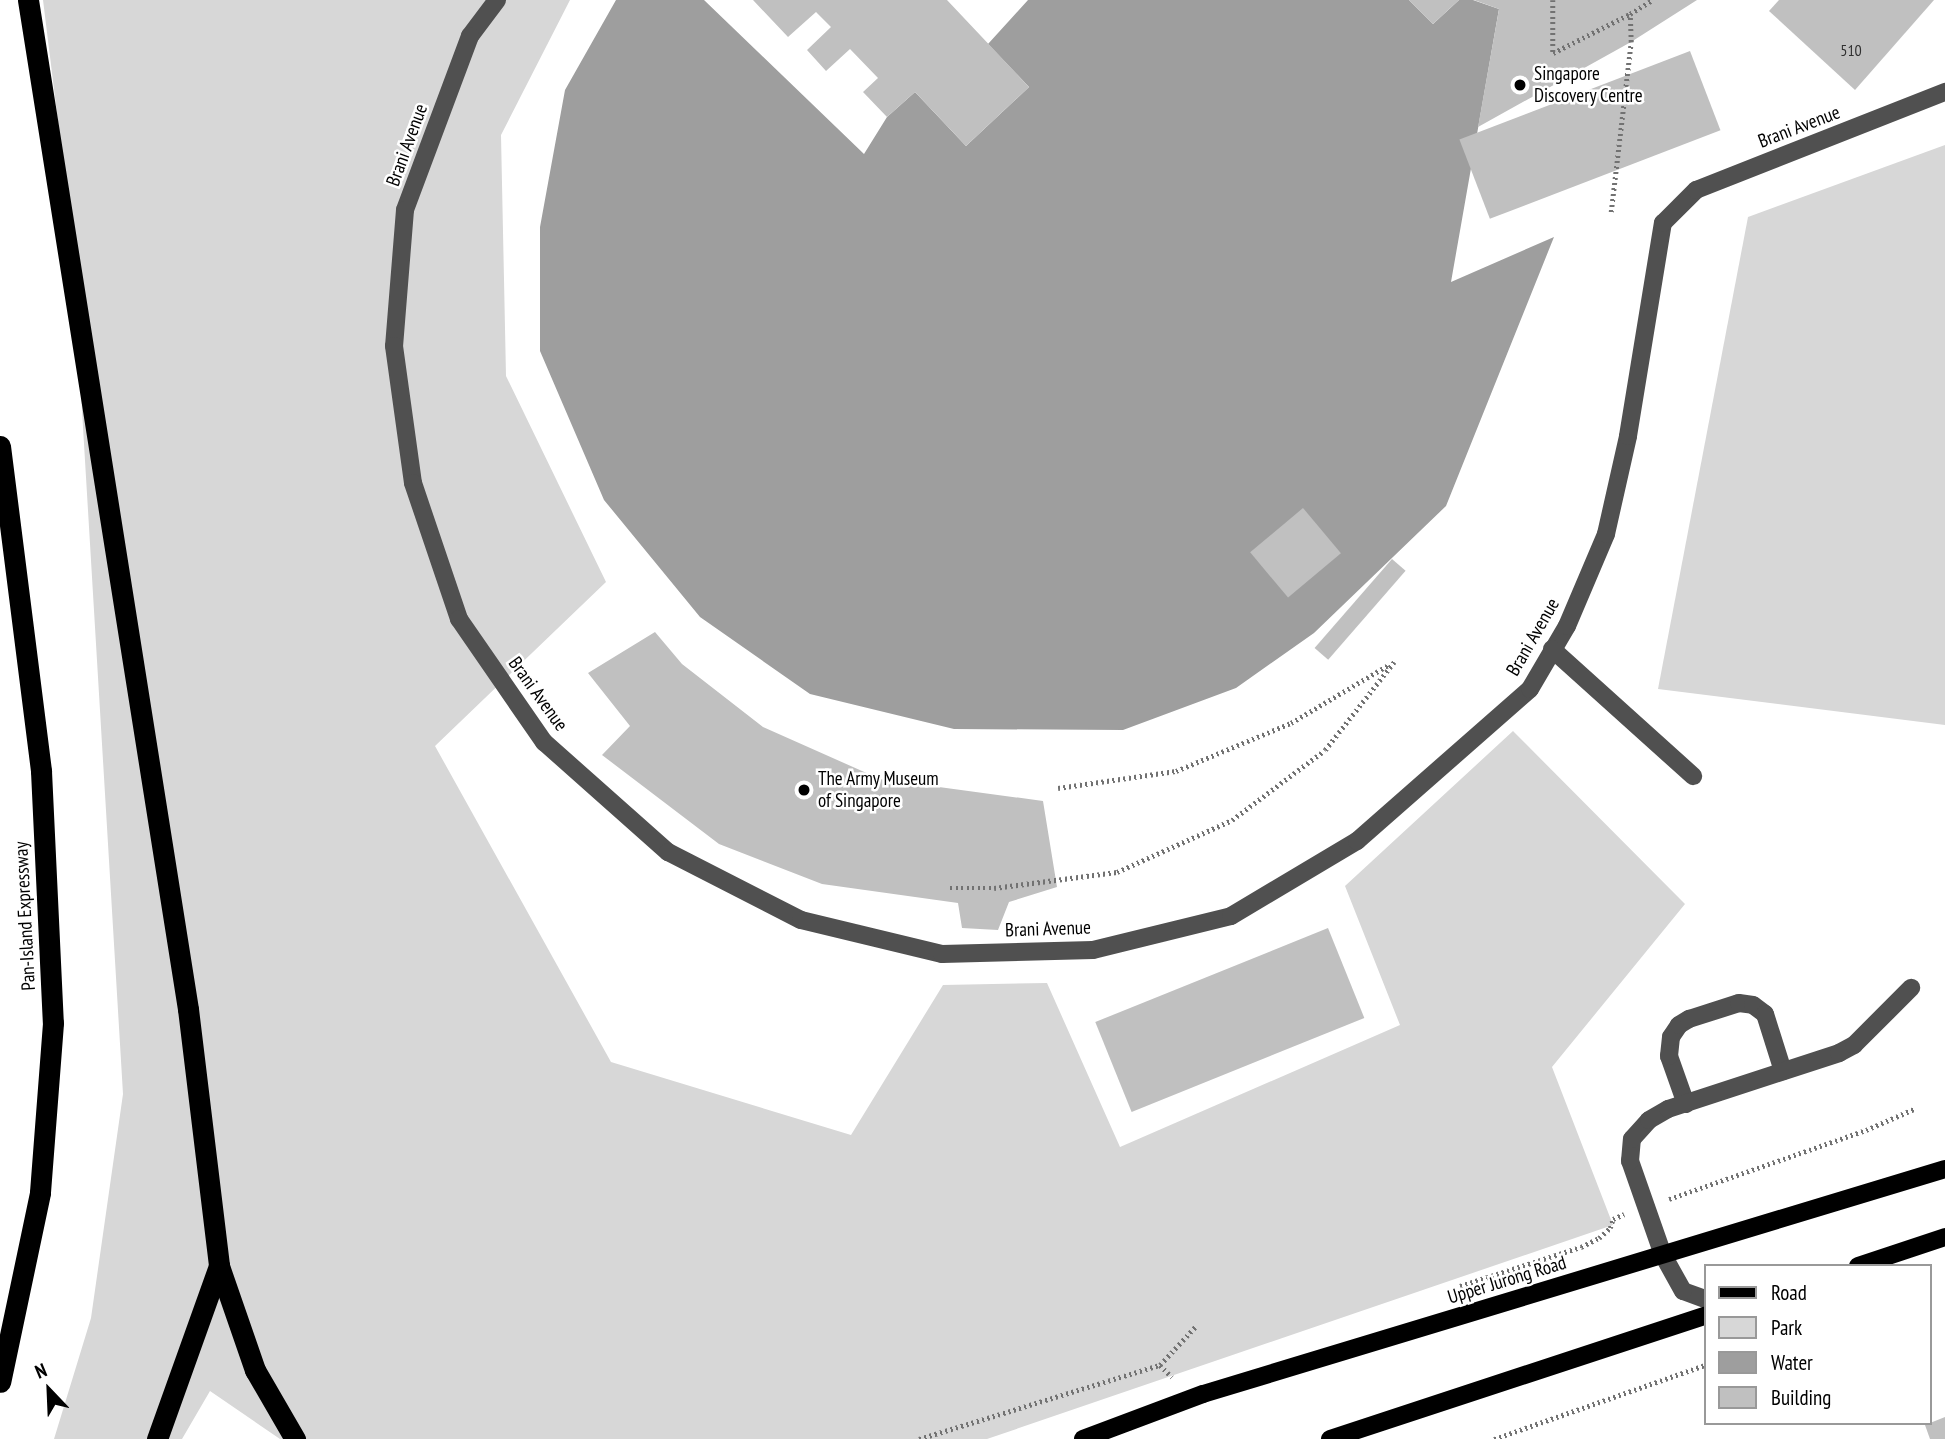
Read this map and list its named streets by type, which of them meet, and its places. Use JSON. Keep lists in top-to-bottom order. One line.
{"streets":{"highway":["Pan-Island Expressway"],"main road":["Upper Jurong Road"],"lane":["Brani Avenue"]},"places":["Singapore Discovery Centre","The Army Museum of Singapore"],"house_numbers":["510"],"legend":["Road","Park","Water","Building"],"north":"top left"}
